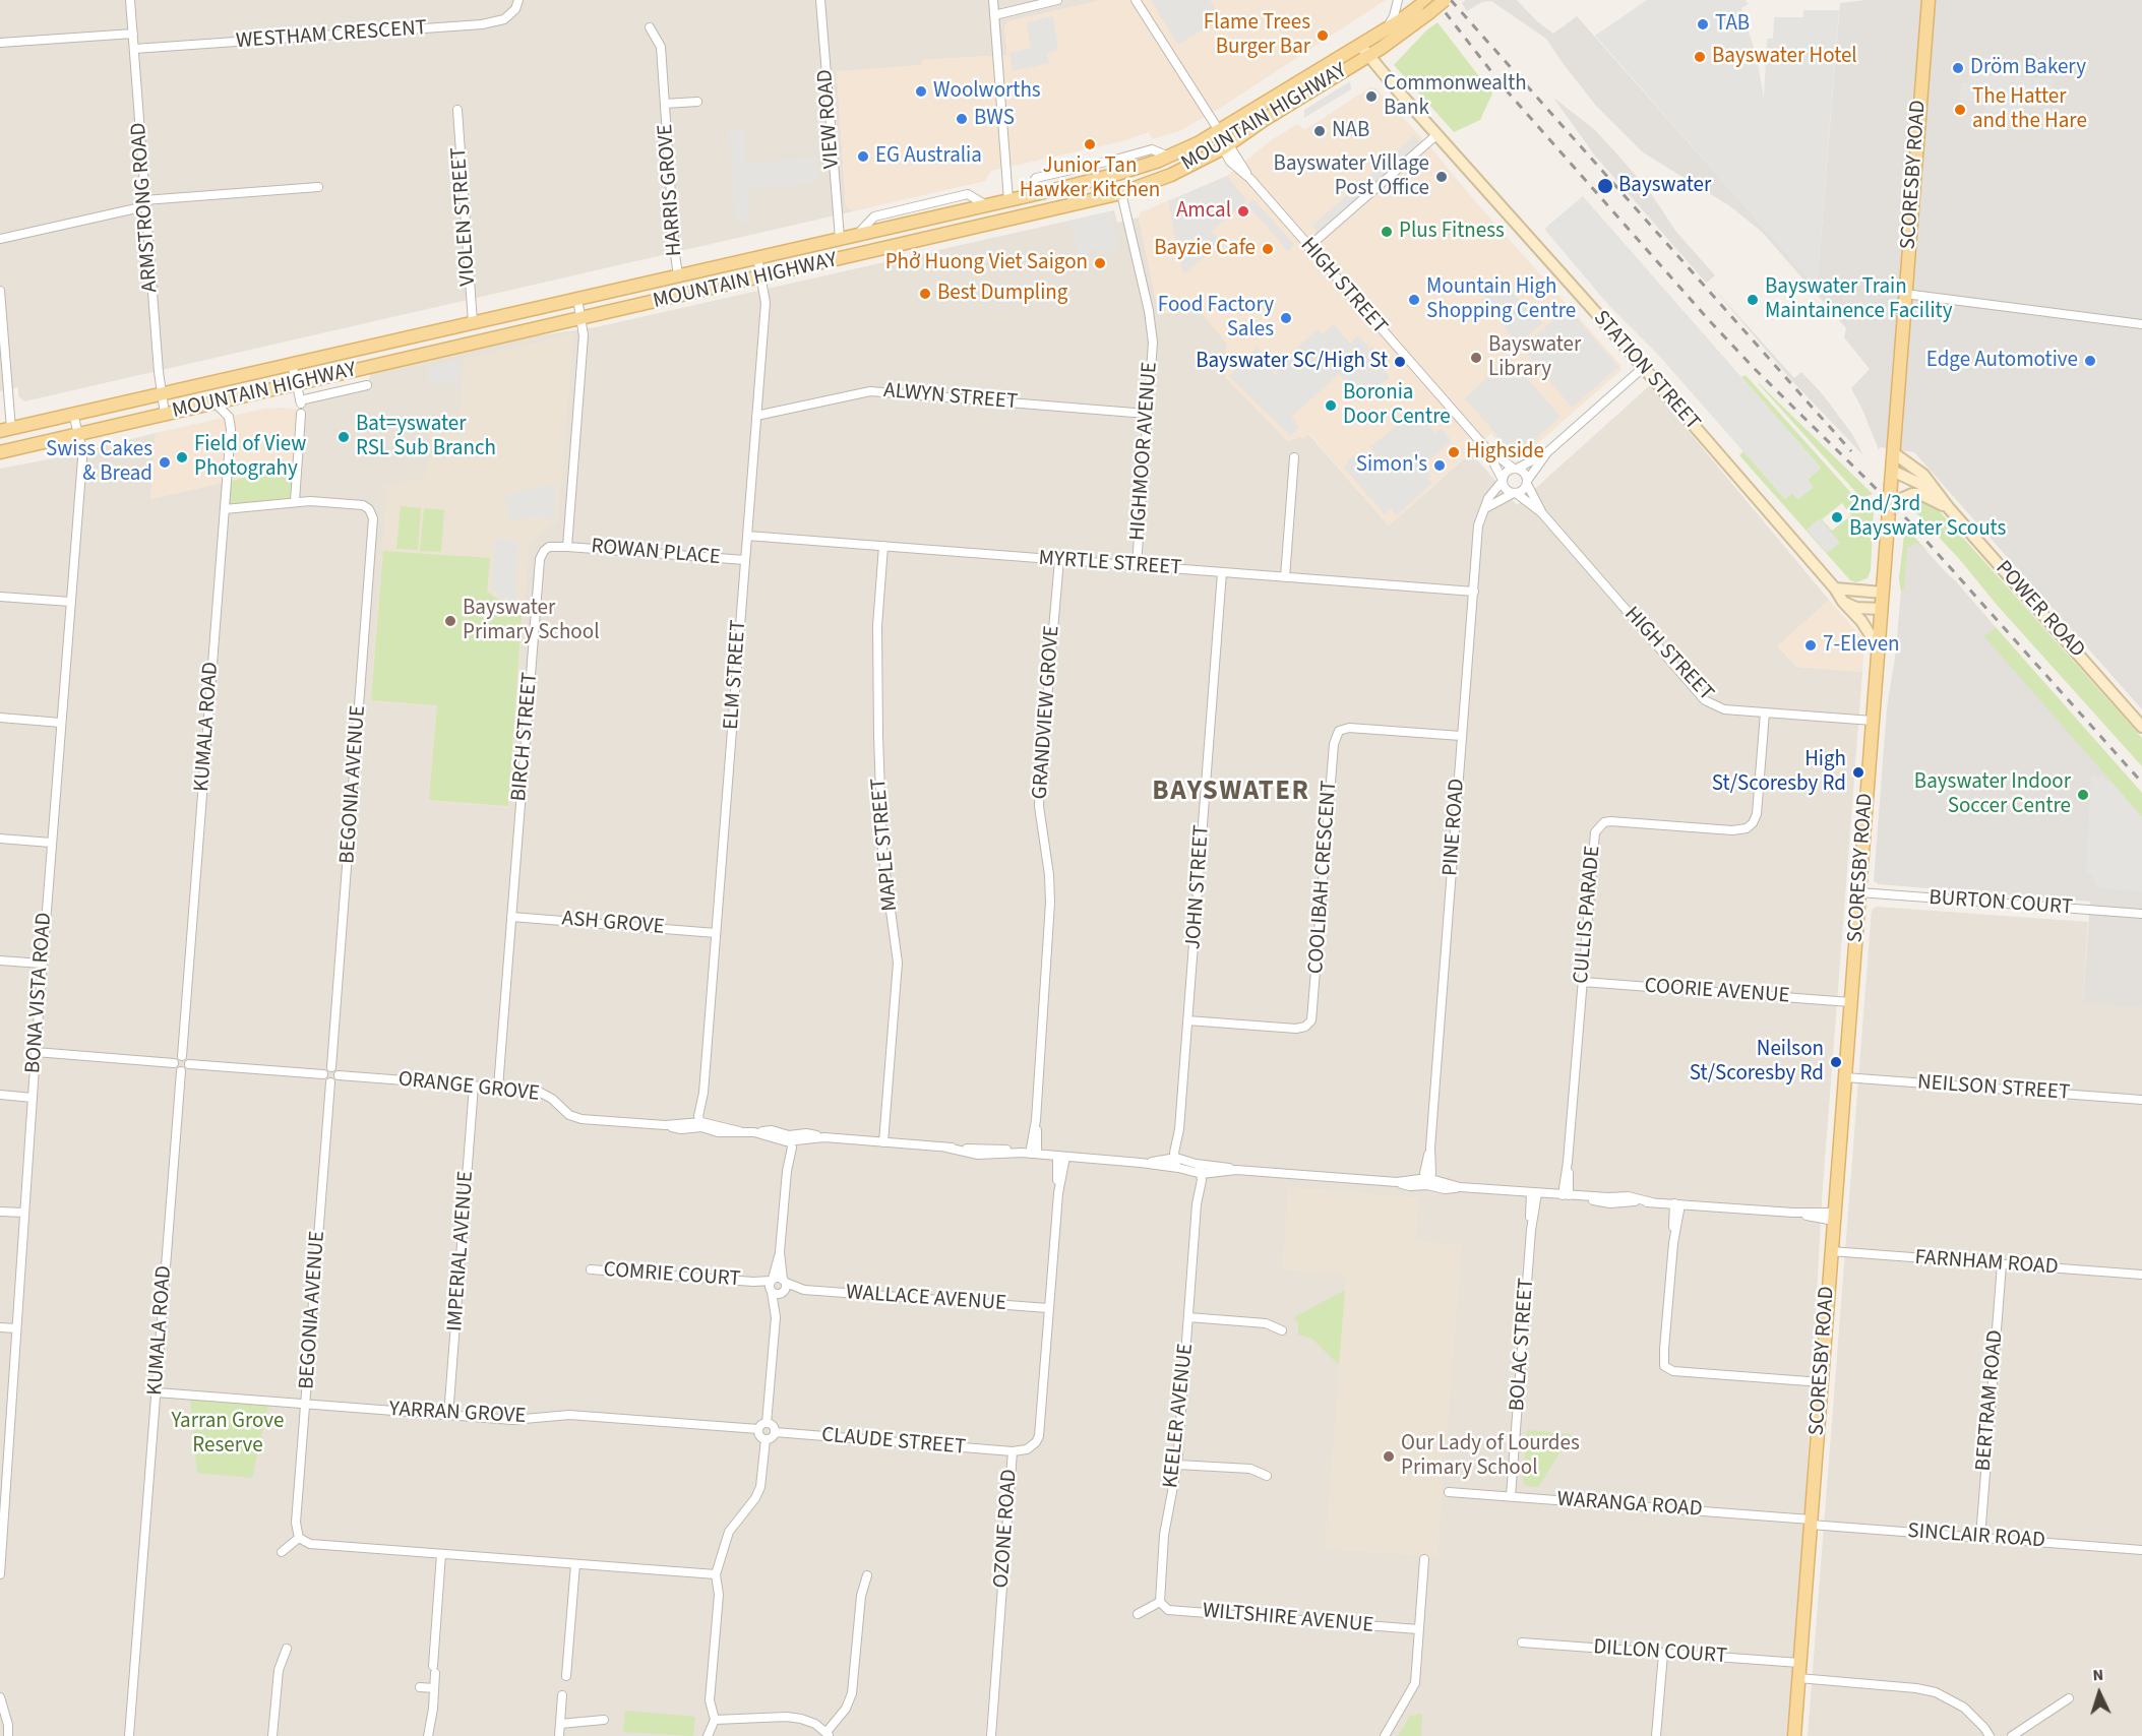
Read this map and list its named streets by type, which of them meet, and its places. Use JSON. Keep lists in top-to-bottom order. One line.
{"streets":{"main road":["MOUNTAIN HIGHWAY","SCORESBY ROAD","STATION STREET","POWER ROAD"],"street":["WESTHAM CRESCENT","VIEW ROAD","HARRIS GROVE","ARMSTRONG ROAD","VIOLEN STREET","HIGH STREET","ALWYN STREET","HIGHMOOR AVENUE","ROWAN PLACE","MYRTLE STREET","ELM STREET","GRANDVIEW GROVE","KUMALA ROAD","BIRCH STREET","BEGONIA AVENUE","PINE ROAD","MAPLE STREET","COOLIBAH CRESCENT","JOHN STREET","BURTON COURT","CULLIS PARADE","ASH GROVE","COORIE AVENUE","BONA VISTA ROAD","ORANGE GROVE","NEILSON STREET","IMPERIAL AVENUE","FARNHAM ROAD","COMRIE COURT","WALLACE AVENUE","BOLAC STREET","BERTRAM ROAD","YARRAN GROVE","KEELER AVENUE","CLAUDE STREET","WARANGA ROAD","OZONE ROAD","SINCLAIR ROAD","WILTSHIRE AVENUE","DILLON COURT"]},"crossings":[["WESTHAM CRESCENT","ARMSTRONG ROAD"],["MOUNTAIN HIGHWAY","VIEW ROAD"],["MOUNTAIN HIGHWAY","HARRIS GROVE"],["MOUNTAIN HIGHWAY","ARMSTRONG ROAD"],["MOUNTAIN HIGHWAY","VIOLEN STREET"],["MOUNTAIN HIGHWAY","HIGH STREET"],["MOUNTAIN HIGHWAY","STATION STREET"],["MOUNTAIN HIGHWAY","HIGHMOOR AVENUE"],["MOUNTAIN HIGHWAY","ELM STREET"],["MOUNTAIN HIGHWAY","KUMALA ROAD"],["MOUNTAIN HIGHWAY","BONA VISTA ROAD"],["SCORESBY ROAD","HIGH STREET"],["SCORESBY ROAD","STATION STREET"],["SCORESBY ROAD","POWER ROAD"],["SCORESBY ROAD","BURTON COURT"],["SCORESBY ROAD","COORIE AVENUE"],["SCORESBY ROAD","ORANGE GROVE"],["SCORESBY ROAD","NEILSON STREET"],["SCORESBY ROAD","FARNHAM ROAD"],["SCORESBY ROAD","WARANGA ROAD"],["SCORESBY ROAD","SINCLAIR ROAD"],["SCORESBY ROAD","DILLON COURT"],["HIGH STREET","PINE ROAD"],["HIGH STREET","CULLIS PARADE"],["ALWYN STREET","HIGHMOOR AVENUE"],["ALWYN STREET","ELM STREET"],["HIGHMOOR AVENUE","MYRTLE STREET"],["ROWAN PLACE","ELM STREET"],["ROWAN PLACE","BIRCH STREET"],["MYRTLE STREET","ELM STREET"],["MYRTLE STREET","GRANDVIEW GROVE"],["MYRTLE STREET","PINE ROAD"],["MYRTLE STREET","MAPLE STREET"],["MYRTLE STREET","JOHN STREET"],["ELM STREET","ASH GROVE"],["ELM STREET","ORANGE GROVE"],["GRANDVIEW GROVE","ORANGE GROVE"],["KUMALA ROAD","YARRAN GROVE"],["BIRCH STREET","ASH GROVE"],["BIRCH STREET","ORANGE GROVE"],["BEGONIA AVENUE","ORANGE GROVE"],["BEGONIA AVENUE","YARRAN GROVE"],["PINE ROAD","COOLIBAH CRESCENT"],["PINE ROAD","ORANGE GROVE"],["MAPLE STREET","ORANGE GROVE"],["COOLIBAH CRESCENT","JOHN STREET"],["JOHN STREET","ORANGE GROVE"],["CULLIS PARADE","COORIE AVENUE"],["CULLIS PARADE","ORANGE GROVE"],["ORANGE GROVE","IMPERIAL AVENUE"],["ORANGE GROVE","BOLAC STREET"],["ORANGE GROVE","KEELER AVENUE"],["ORANGE GROVE","OZONE ROAD"],["IMPERIAL AVENUE","YARRAN GROVE"],["FARNHAM ROAD","BERTRAM ROAD"],["COMRIE COURT","WALLACE AVENUE"],["WALLACE AVENUE","OZONE ROAD"],["BOLAC STREET","WARANGA ROAD"],["BERTRAM ROAD","SINCLAIR ROAD"],["YARRAN GROVE","CLAUDE STREET"],["KEELER AVENUE","WILTSHIRE AVENUE"],["CLAUDE STREET","OZONE ROAD"],["WARANGA ROAD","SINCLAIR ROAD"]],"districts":["BAYSWATER"],"parks":["Yarran Grove Reserve"],"places":["TAB","Flame Trees Burger Bar","Bayswater Hotel","Dröm Bakery","Woolworths","Commonwealth Bank","The Hatter and the Hare","BWS","NAB","Junior Tan Hawker Kitchen","EG Australia","Bayswater Village Post Office","Bayswater","Amcal","Plus Fitness","Bayzie Cafe","Phở Huong Viet Saigon","Best Dumpling","Mountain High Shopping Centre","Bayswater Train Maintainence Facility","Food Factory Sales","Bayswater Library","Edge Automotive","Bayswater SC/High St","Boronia Door Centre","Bat=yswater RSL Sub Branch","Highside","Field of View Photograhy","Swiss Cakes & Bread","Simon's","2nd/3rd Bayswater Scouts","Bayswater Primary School","7-Eleven","High St/Scoresby Rd","Bayswater Indoor Soccer Centre","Neilson St/Scoresby Rd","Our Lady of Lourdes Primary School"],"north":"top"}
